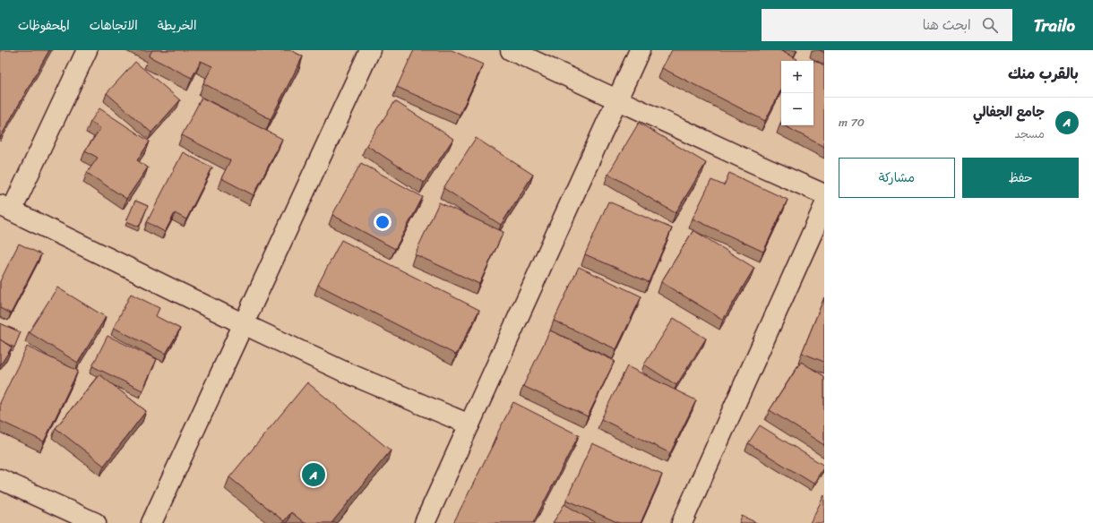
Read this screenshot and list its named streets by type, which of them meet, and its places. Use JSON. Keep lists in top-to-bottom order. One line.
{"page":{"header":"Trailo","search":"ابحث هنا","nav":["الخريطة","الاتجاهات","المحفوظات"],"heading":"بالقرب منك","map_buttons":["+","−"],"list":[{"mark":"A","name":"جامع الجفالي","note":"مسجد","value":"70 m"}],"buttons":["حفظ","مشاركة"],"pins":"A"}}
